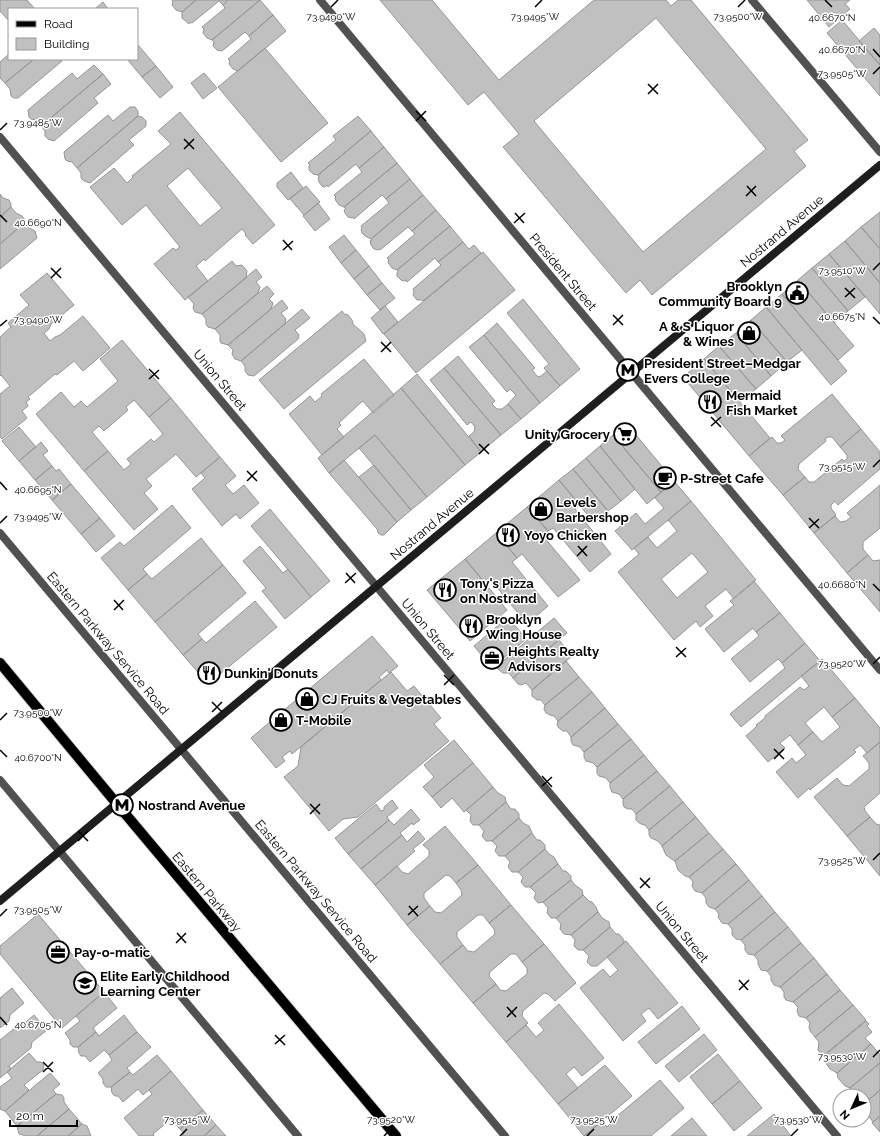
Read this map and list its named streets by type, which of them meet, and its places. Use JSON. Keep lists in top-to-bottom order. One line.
{"streets":{"main road":["Nostrand Avenue","Eastern Parkway"],"street":["President Street","Union Street","Eastern Parkway Service Road"]},"crossings":[["Nostrand Avenue","President Street"],["Nostrand Avenue","Union Street"],["Nostrand Avenue","Eastern Parkway Service Road"],["Nostrand Avenue","Eastern Parkway"]],"places":{"public building":["Brooklyn Community Board 9"],"shop":["A & S Liquor & Wines","Levels Barbershop","CJ Fruits & Vegetables","T-Mobile"],"metro station":["President Street–Medgar Evers College","Nostrand Avenue"],"restaurant":["Mermaid Fish Market","Yoyo Chicken","Tony's Pizza on Nostrand","Brooklyn Wing House","Dunkin' Donuts"],"supermarket":["Unity Grocery"],"cafe":["P-Street Cafe"],"office":["Heights Realty Advisors","Pay-o-matic"],"school or university":["Elite Early Childhood Learning Center"]},"legend":["Road","Building"],"scale_bar":"20 m","north":"bottom left","coordinates":["73.9490°W","73.9495°W","73.9500°W","40.6670°N","73.9505°W","73.9485°W","40.6690°N","73.9510°W","40.6675°N","73.9515°W","40.6695°N","40.6680°N","73.9520°W","40.6700°N","73.9525°W","40.6705°N","73.9530°W"]}
